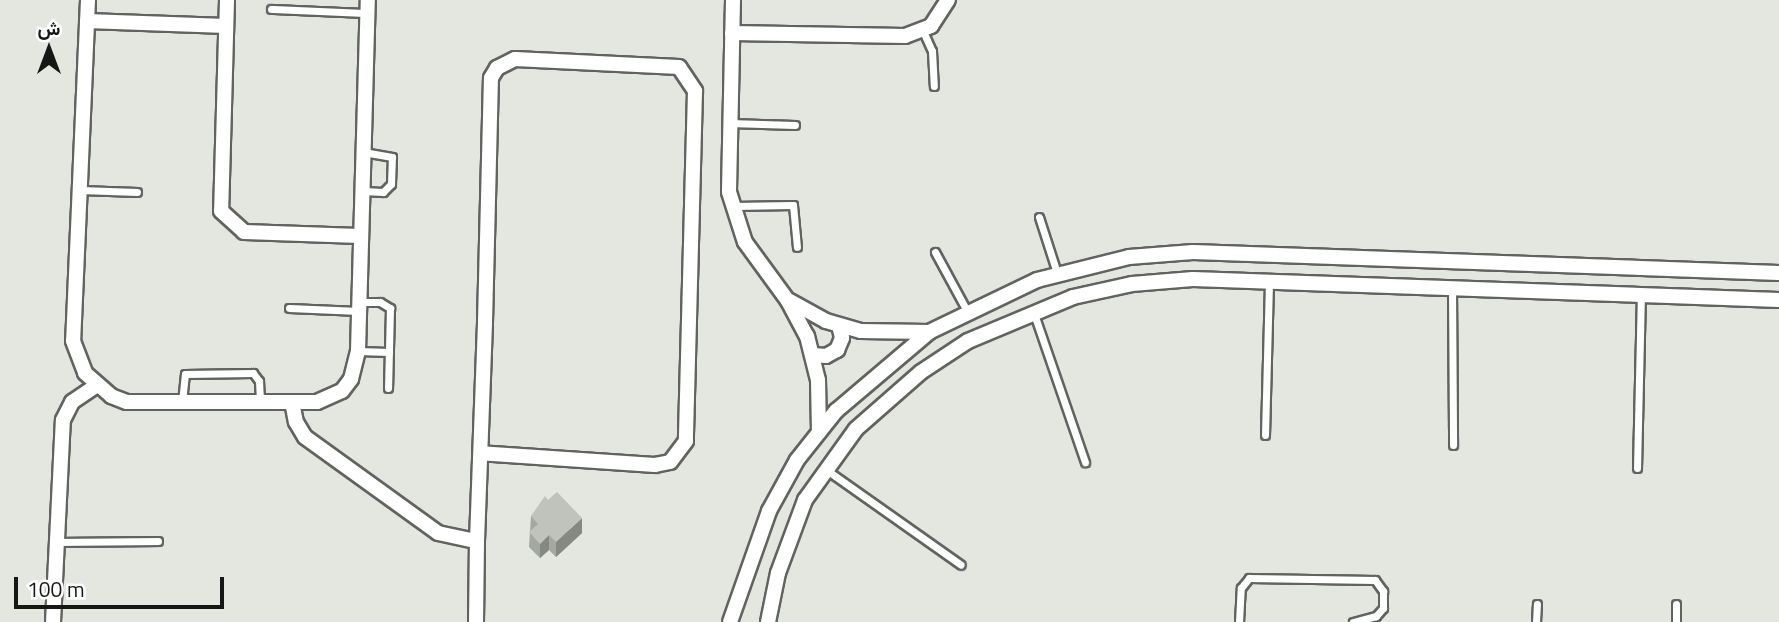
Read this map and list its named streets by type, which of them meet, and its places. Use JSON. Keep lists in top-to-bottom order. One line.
{"scale_bar":"100 m","north":"top"}
